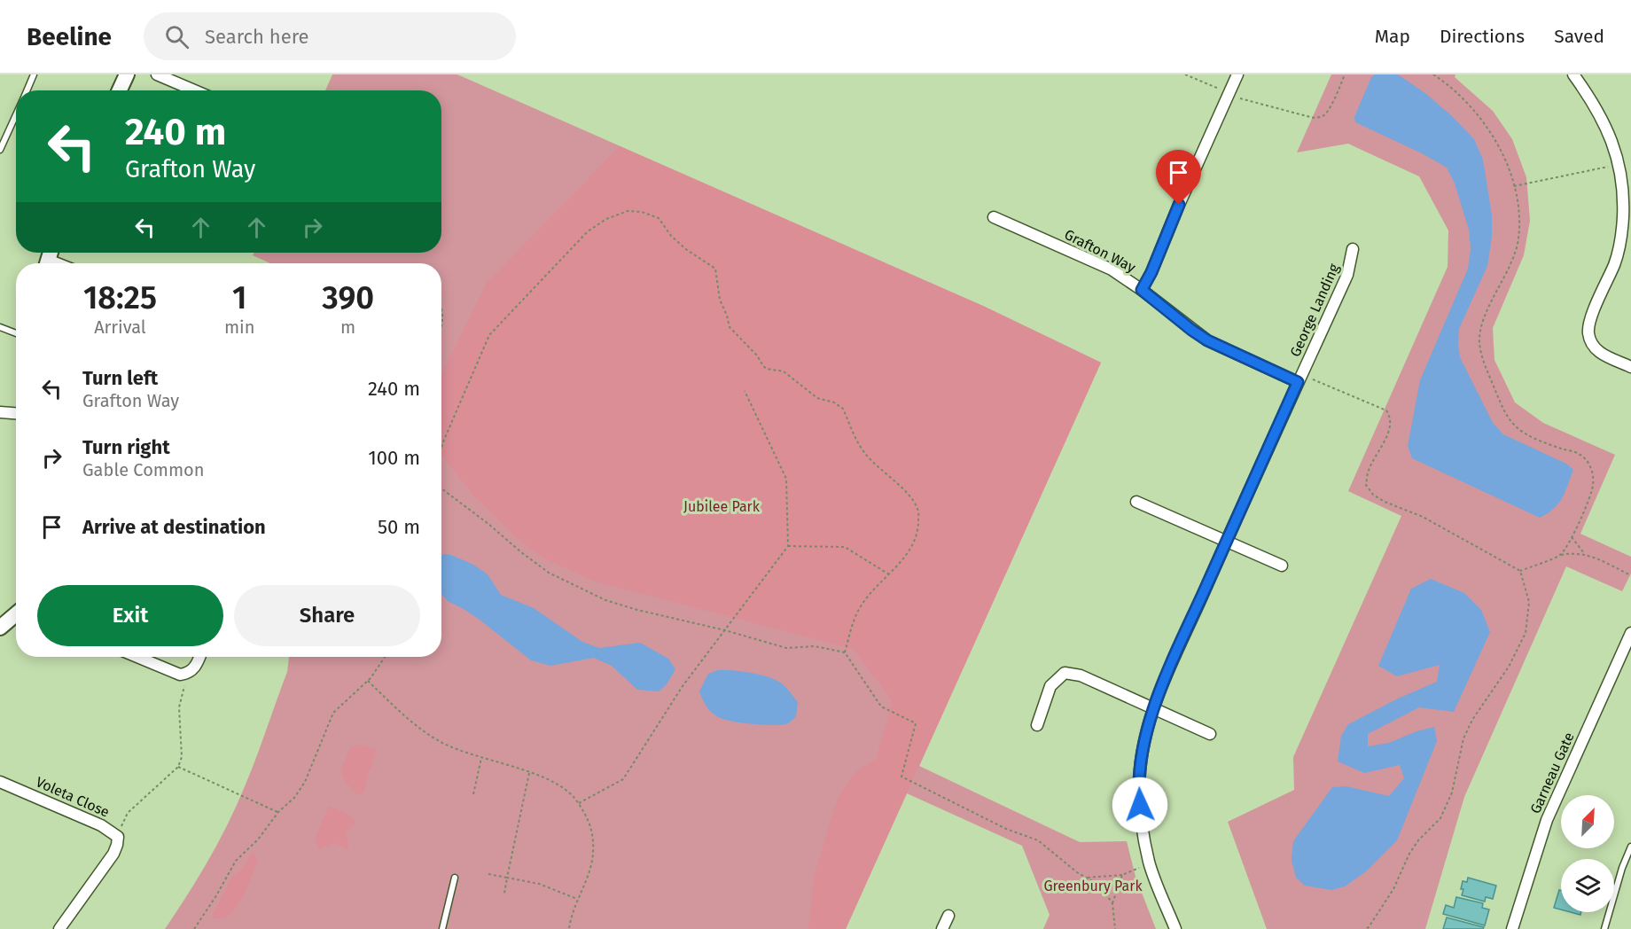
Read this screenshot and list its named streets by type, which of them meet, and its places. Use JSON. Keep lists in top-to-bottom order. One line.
{"streets":{"street":["Grafton Way","George Landing","Garneau Gate","Voleta Close"]},"crossings":[["Grafton Way","George Landing"]],"parks":["Jubilee Park","Greenbury Park"],"north":"top right","page":{"header":"Beeline","search":"Search here","nav":["Map","Directions","Saved"],"turn":["240 m","Grafton Way"],"eta":["18:25","Arrival","1","min","390","m"],"list":[{"name":"Turn left","note":"Grafton Way","value":"240 m"},{"name":"Turn right","note":"Gable Common","value":"100 m"},{"name":"Arrive at destination","value":"50 m"}],"buttons":["Exit","Share"]}}
